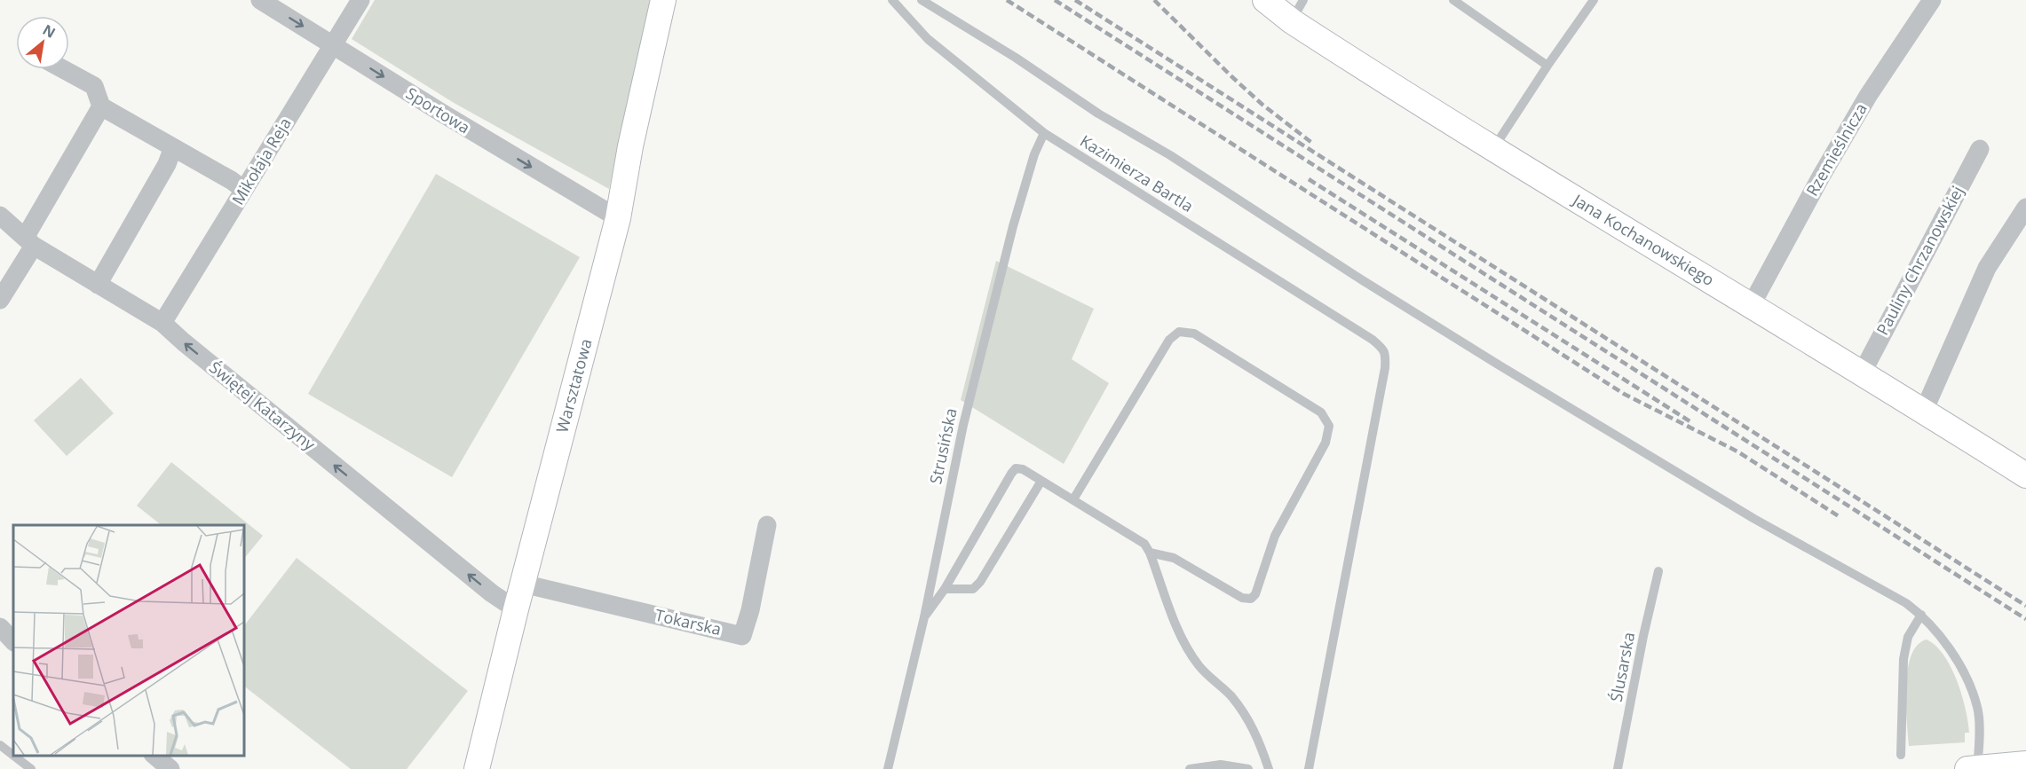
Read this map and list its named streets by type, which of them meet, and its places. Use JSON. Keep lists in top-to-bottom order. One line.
{"streets":{"street":["Sportowa","Rzemieślnicza","Mikołaja Reja","Jana Kochanowskiego","Pauliny Chrzanowskiej","Warsztatowa","Świętej Katarzyny","Tokarska"],"lane":["Kazimierza Bartla","Strusińska","Ślusarska"]},"crossings":[["Sportowa","Mikołaja Reja"],["Sportowa","Warsztatowa"],["Rzemieślnicza","Jana Kochanowskiego"],["Mikołaja Reja","Świętej Katarzyny"],["Kazimierza Bartla","Strusińska"],["Jana Kochanowskiego","Pauliny Chrzanowskiej"],["Warsztatowa","Świętej Katarzyny"],["Warsztatowa","Tokarska"]],"one_way":["Sportowa","Świętej Katarzyny"],"north":"top right"}
